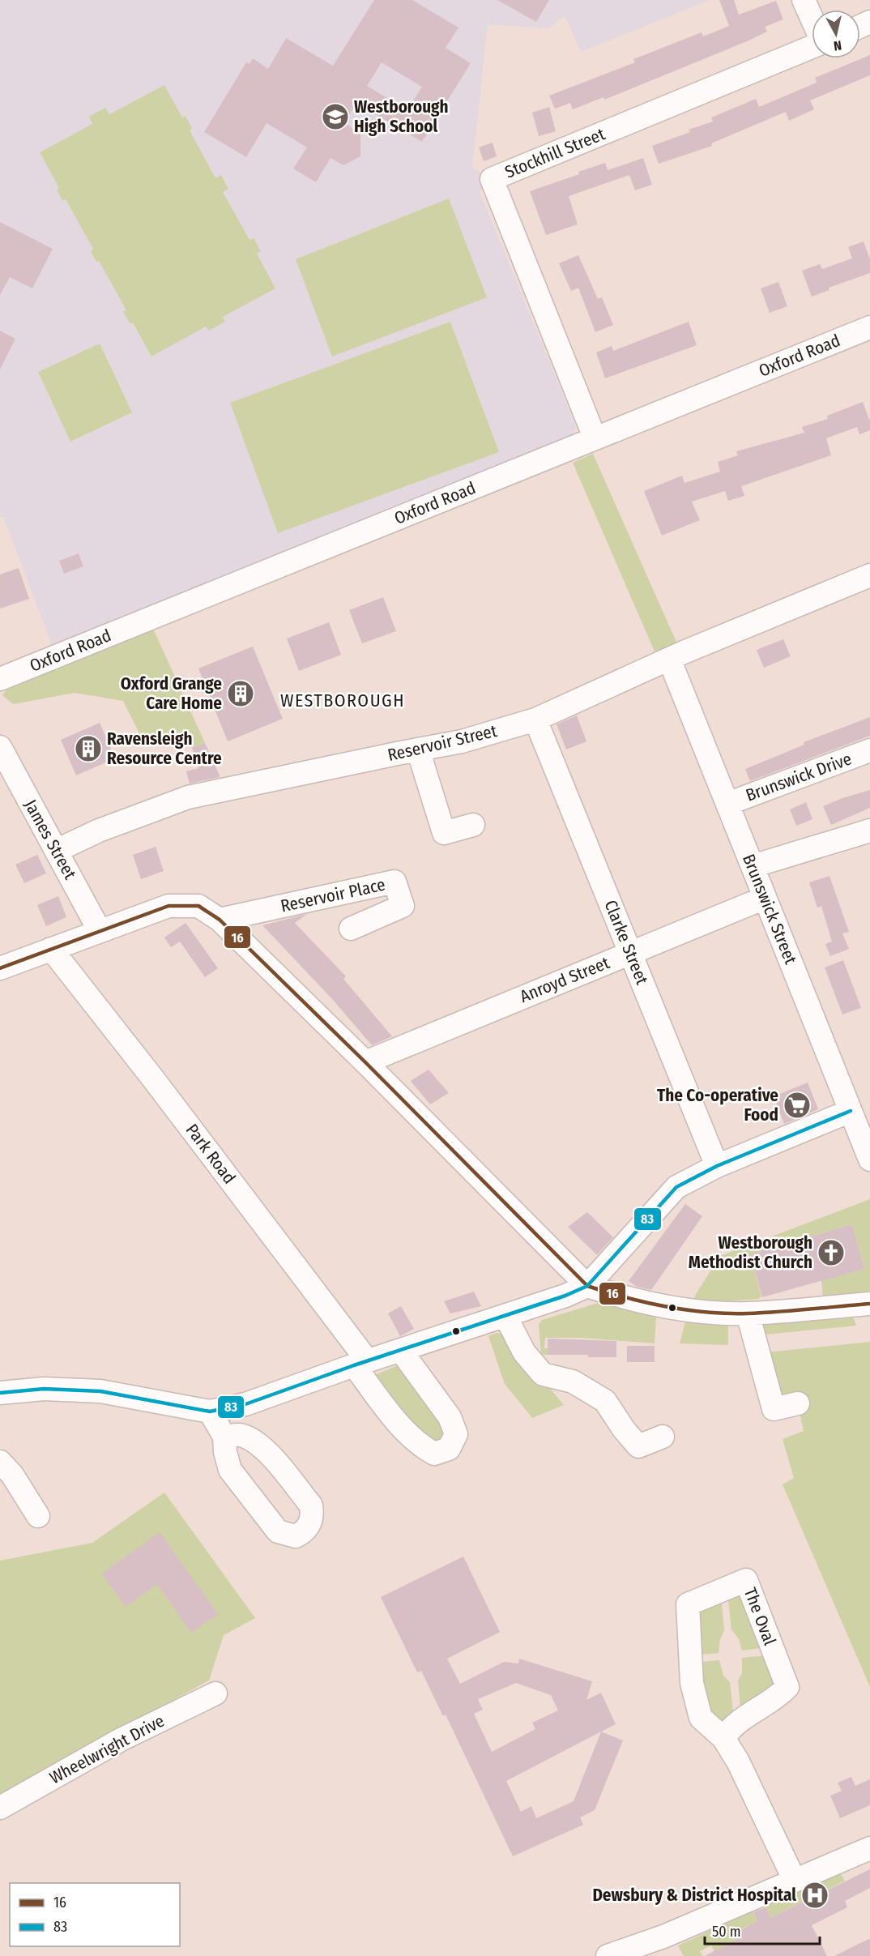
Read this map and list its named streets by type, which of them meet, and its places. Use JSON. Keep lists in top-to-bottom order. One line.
{"streets":{"street":["Stockhill Street","Oxford Road","Reservoir Street","Brunswick Drive","James Street","Reservoir Place","Brunswick Street","Clarke Street","Anroyd Street","Park Road","The Oval","Wheelwright Drive"]},"crossings":[["Stockhill Street","Oxford Road"],["Reservoir Street","James Street"],["Reservoir Street","Brunswick Street"],["Reservoir Street","Clarke Street"],["Brunswick Drive","Brunswick Street"],["Brunswick Street","Anroyd Street"],["Clarke Street","Anroyd Street"]],"districts":["WESTBOROUGH"],"places":{"school or university":["Westborough High School"],"building":["Oxford Grange Care Home","Ravensleigh Resource Centre"],"supermarket":["The Co-operative Food"],"church":["Westborough Methodist Church"],"hospital":["Dewsbury & District Hospital"]},"lines":["transit line 16","transit line 83"],"legend":["16","83"],"scale_bar":"50 m","north":"bottom"}
